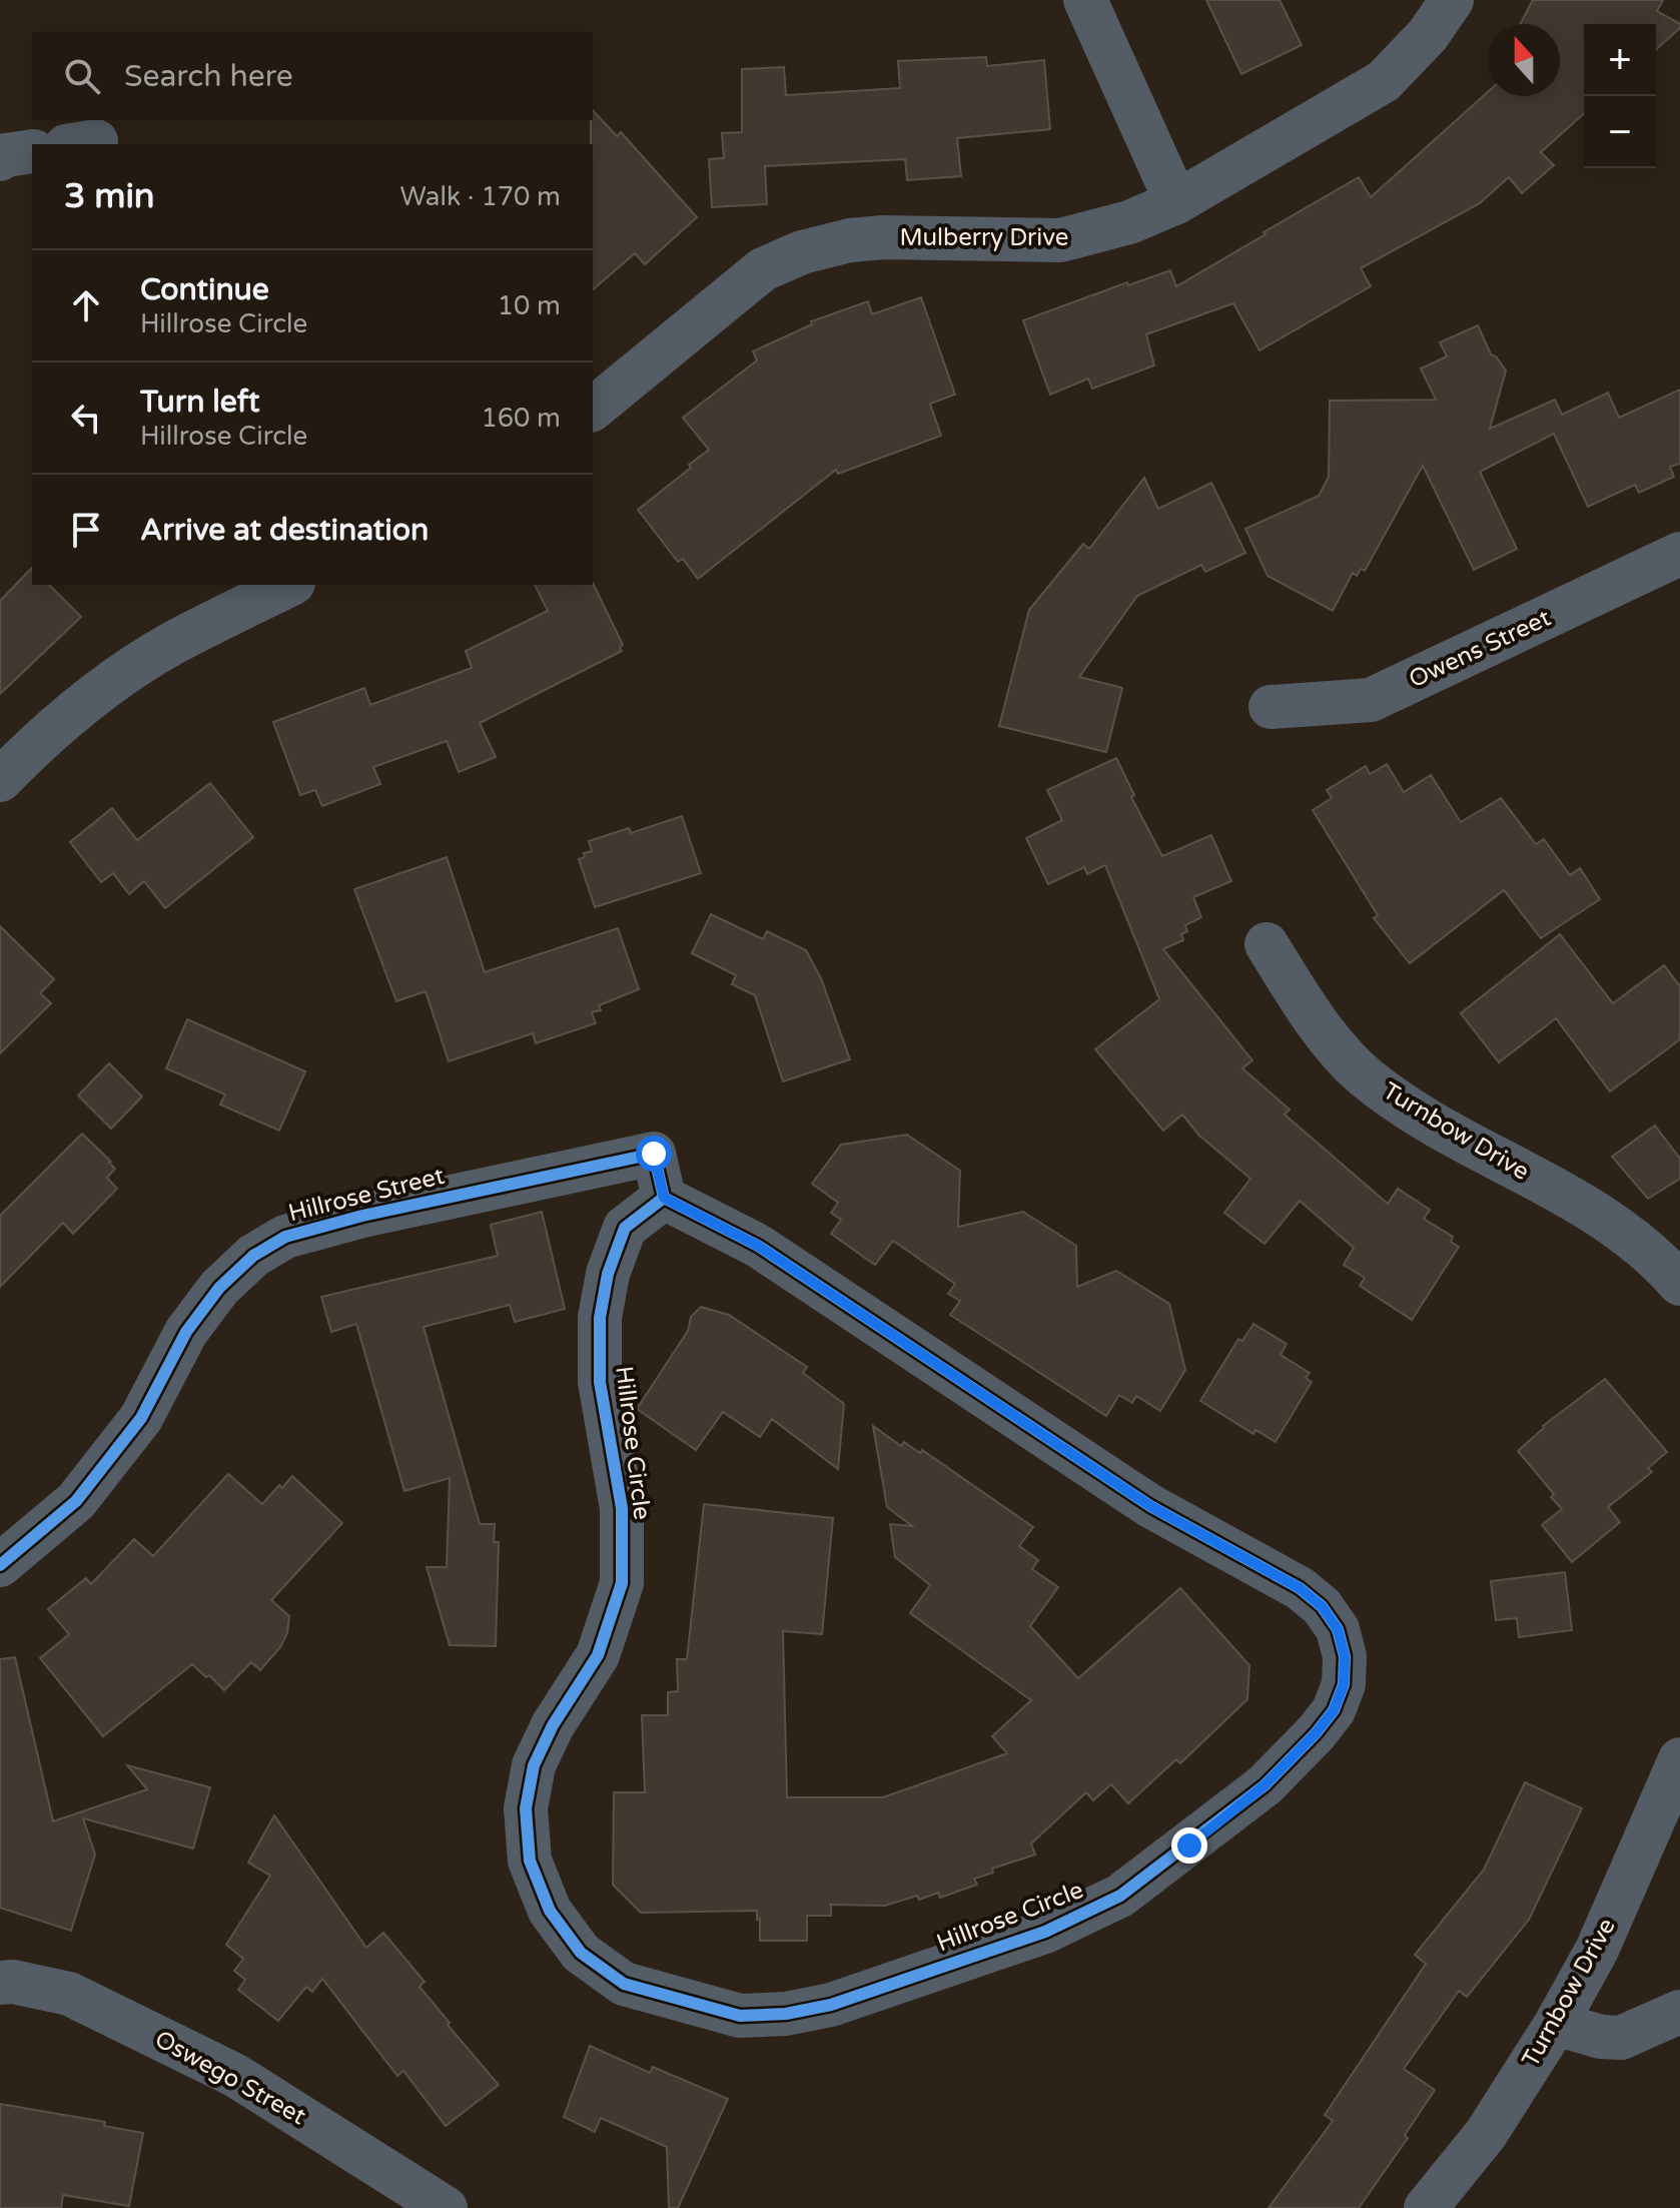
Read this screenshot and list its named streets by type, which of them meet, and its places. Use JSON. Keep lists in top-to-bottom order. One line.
{"streets":{"street":["Mulberry Drive","Owens Street","Turnbow Drive","Hillrose Street","Hillrose Circle","Oswego Street"]},"crossings":[["Hillrose Street","Hillrose Circle"]],"north":"top","page":{"map_buttons":["+","−"],"search":"Search here","heading":["3 min","Walk · 170 m"],"list":[["Continue","Hillrose Circle","10 m"],["Turn left","Hillrose Circle","160 m"],"Arrive at destination"]}}
